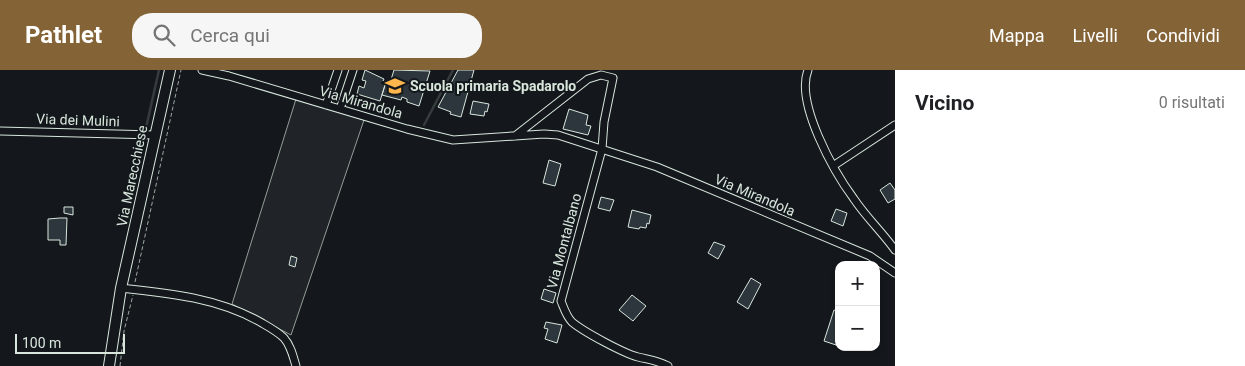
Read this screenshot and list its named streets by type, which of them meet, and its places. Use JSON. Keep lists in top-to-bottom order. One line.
{"streets":{"main road":["Via Marecchiese"],"street":["Via Mirandola","Via dei Mulini","Via Montalbano"]},"crossings":[["Via Mirandola","Via Montalbano"],["Via dei Mulini","Via Marecchiese"]],"places":{"school or university":["Scuola primaria Spadarolo"]},"scale_bar":"100 m","page":{"header":"Pathlet","search":"Cerca qui","nav":["Mappa","Livelli","Condividi"],"heading":["Vicino","0 risultati"],"map_buttons":["+","−"],"scale":"100 m"}}
